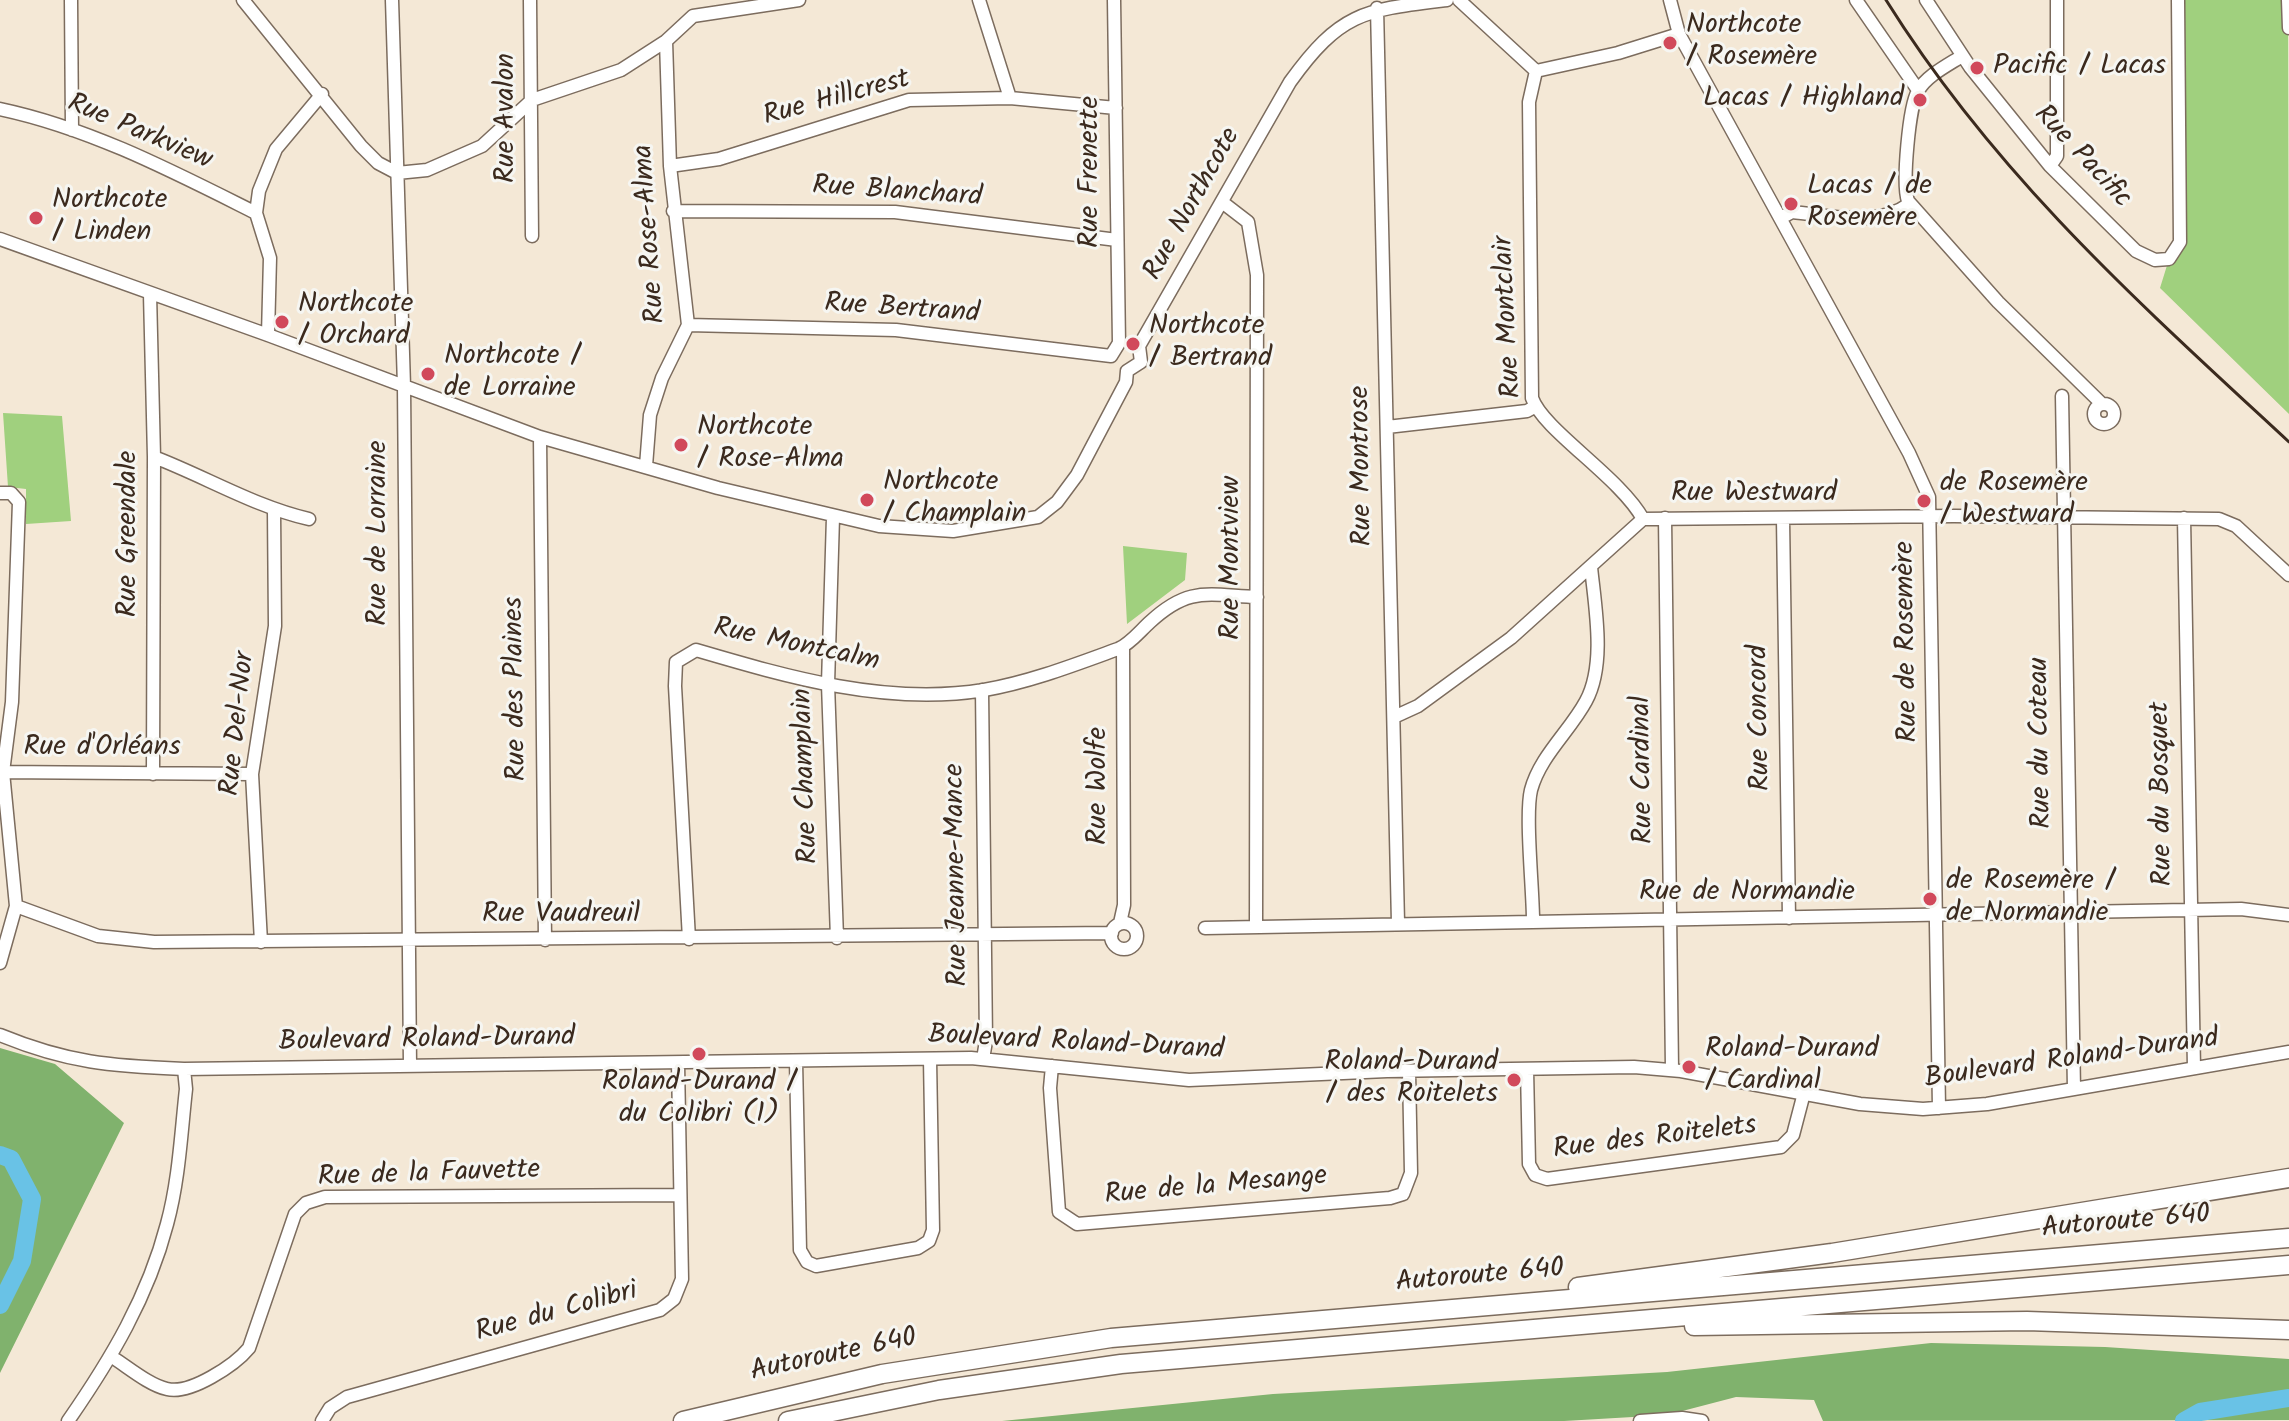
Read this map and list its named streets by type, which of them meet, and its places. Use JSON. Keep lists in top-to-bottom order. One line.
{"streets":{"highway":["Autoroute 640"],"street":["Rue Hillcrest","Rue Avalon","Rue Parkview","Rue Pacific","Rue Frenette","Rue Blanchard","Rue Northcote","Rue Rose-Alma","Rue Bertrand","Rue Montclair","Rue Montrose","Rue Westward","Rue de Lorraine","Rue Greendale","Rue Montview","Rue de Rosemère","Rue Montcalm","Rue des Plaines","Rue Concord","Rue Del-Nor","Rue du Coteau","Rue d'Orléans","Rue Cardinal","Rue Champlain","Rue Wolfe","Rue du Bosquet","Rue Jeanne-Mance","Rue de Normandie","Rue Vaudreuil","Boulevard Roland-Durand","Rue des Roitelets","Rue de la Fauvette","Rue de la Mesange","Rue du Colibri"]},"crossings":[["Rue Hillcrest","Rue Frenette"],["Rue Hillcrest","Rue Rose-Alma"],["Rue Frenette","Rue Blanchard"],["Rue Frenette","Rue Northcote"],["Rue Frenette","Rue Bertrand"],["Rue Blanchard","Rue Rose-Alma"],["Rue Northcote","Rue Rose-Alma"],["Rue Northcote","Rue Bertrand"],["Rue Northcote","Rue Montrose"],["Rue Northcote","Rue de Lorraine"],["Rue Northcote","Rue Greendale"],["Rue Northcote","Rue Montview"],["Rue Northcote","Rue des Plaines"],["Rue Northcote","Rue Champlain"],["Rue Rose-Alma","Rue Bertrand"],["Rue Montclair","Rue Westward"],["Rue Montrose","Rue Westward"],["Rue Montrose","Rue de Normandie"],["Rue Westward","Rue de Rosemère"],["Rue Westward","Rue Concord"],["Rue Westward","Rue du Coteau"],["Rue Westward","Rue Cardinal"],["Rue Westward","Rue du Bosquet"],["Rue de Lorraine","Rue Vaudreuil"],["Rue de Lorraine","Boulevard Roland-Durand"],["Rue Greendale","Rue d'Orléans"],["Rue Montview","Rue Montcalm"],["Rue Montview","Rue de Normandie"],["Rue de Rosemère","Rue de Normandie"],["Rue de Rosemère","Boulevard Roland-Durand"],["Rue Montcalm","Rue Champlain"],["Rue Montcalm","Rue Wolfe"],["Rue Montcalm","Rue Jeanne-Mance"],["Rue Montcalm","Rue Vaudreuil"],["Rue des Plaines","Rue Vaudreuil"],["Rue Concord","Rue de Normandie"],["Rue Del-Nor","Rue d'Orléans"],["Rue Del-Nor","Rue Vaudreuil"],["Rue du Coteau","Rue de Normandie"],["Rue du Coteau","Boulevard Roland-Durand"],["Rue Cardinal","Rue de Normandie"],["Rue Cardinal","Boulevard Roland-Durand"],["Rue Champlain","Rue Vaudreuil"],["Rue Wolfe","Rue Vaudreuil"],["Rue du Bosquet","Rue de Normandie"],["Rue du Bosquet","Boulevard Roland-Durand"],["Rue Jeanne-Mance","Rue Vaudreuil"],["Rue Jeanne-Mance","Boulevard Roland-Durand"],["Boulevard Roland-Durand","Rue des Roitelets"],["Boulevard Roland-Durand","Rue de la Mesange"],["Boulevard Roland-Durand","Rue du Colibri"],["Rue de la Fauvette","Rue du Colibri"]],"places":["Northcote / Rosemère","Pacific / Lacas","Lacas / Highland","Lacas / de Rosemère","Northcote / Linden","Northcote / Orchard","Northcote / Bertrand","Northcote / de Lorraine","Northcote / Rose-Alma","Northcote / Champlain","de Rosemère / Westward","de Rosemère / de Normandie","Roland-Durand / du Colibri (1)","Roland-Durand / Cardinal","Roland-Durand / des Roitelets"]}
